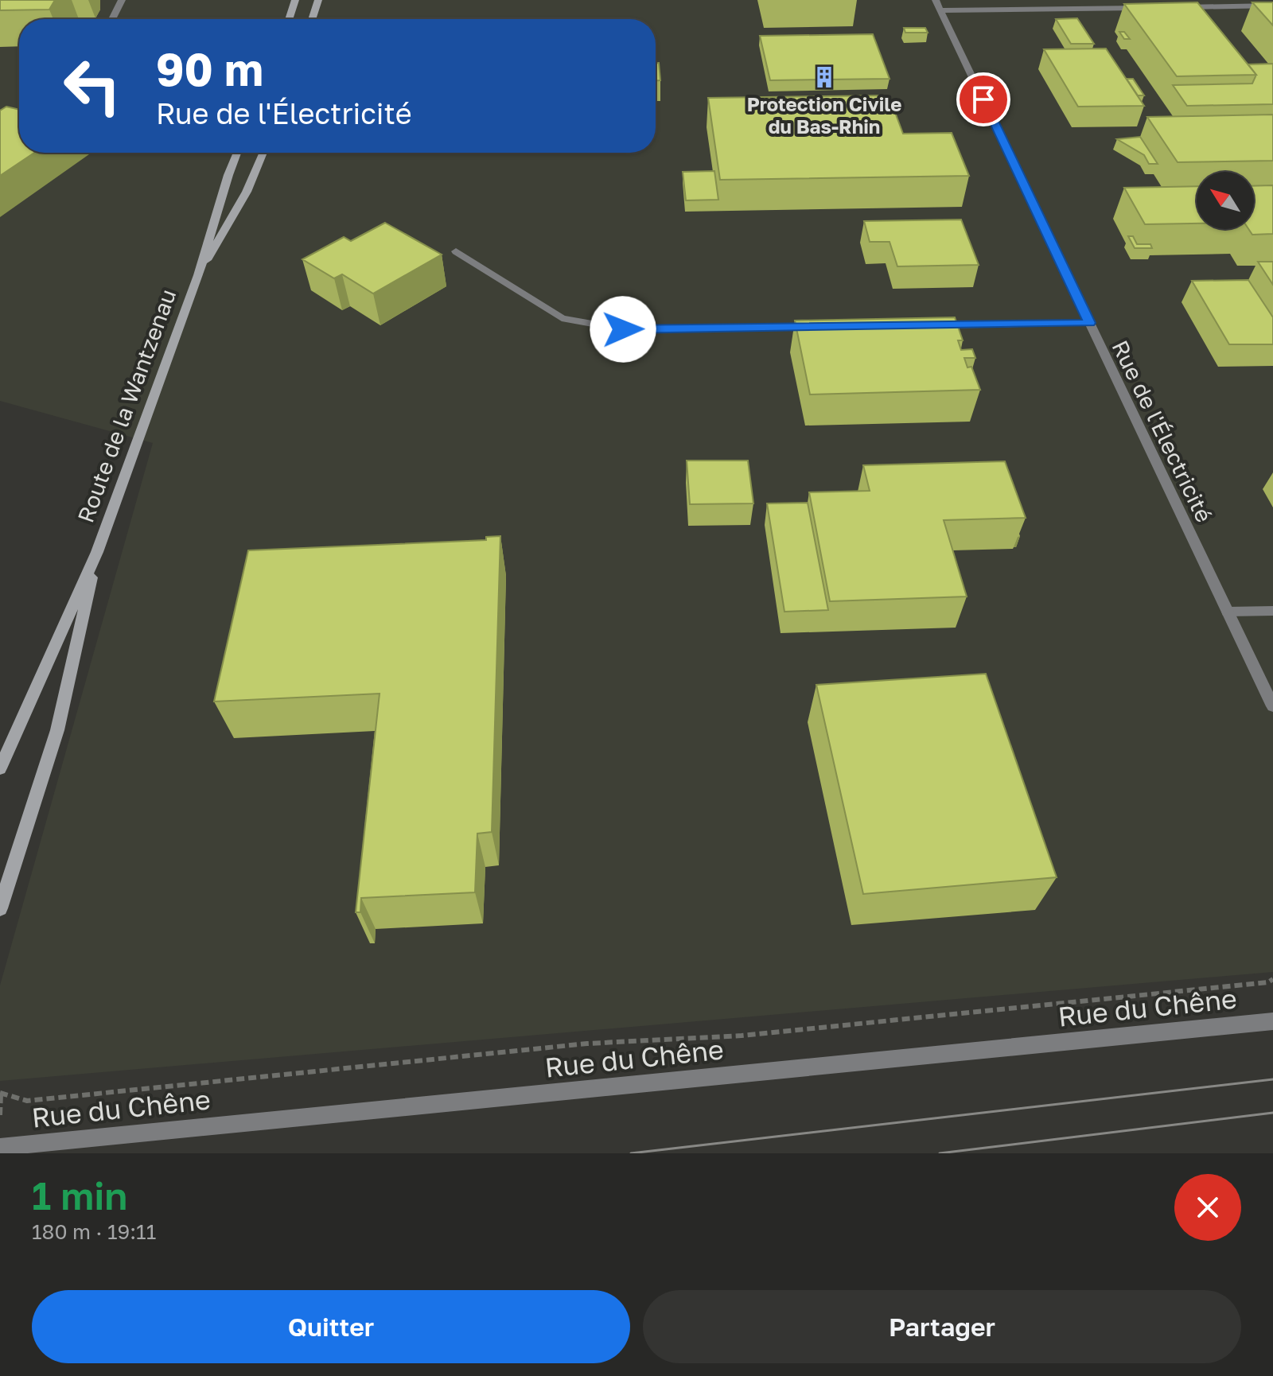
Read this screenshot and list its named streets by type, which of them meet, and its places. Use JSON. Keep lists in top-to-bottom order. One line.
{"streets":{"main road":["Route de la Wantzenau"],"street":["Rue de l'Électricité","Rue du Chêne"]},"places":{"building":["Protection Civile du Bas-Rhin"]},"north":"top left","page":{"turn":["90 m","Rue de l'Électricité"],"heading":["1 min","180 m · 19:11"],"buttons":["Quitter","Partager"]}}
